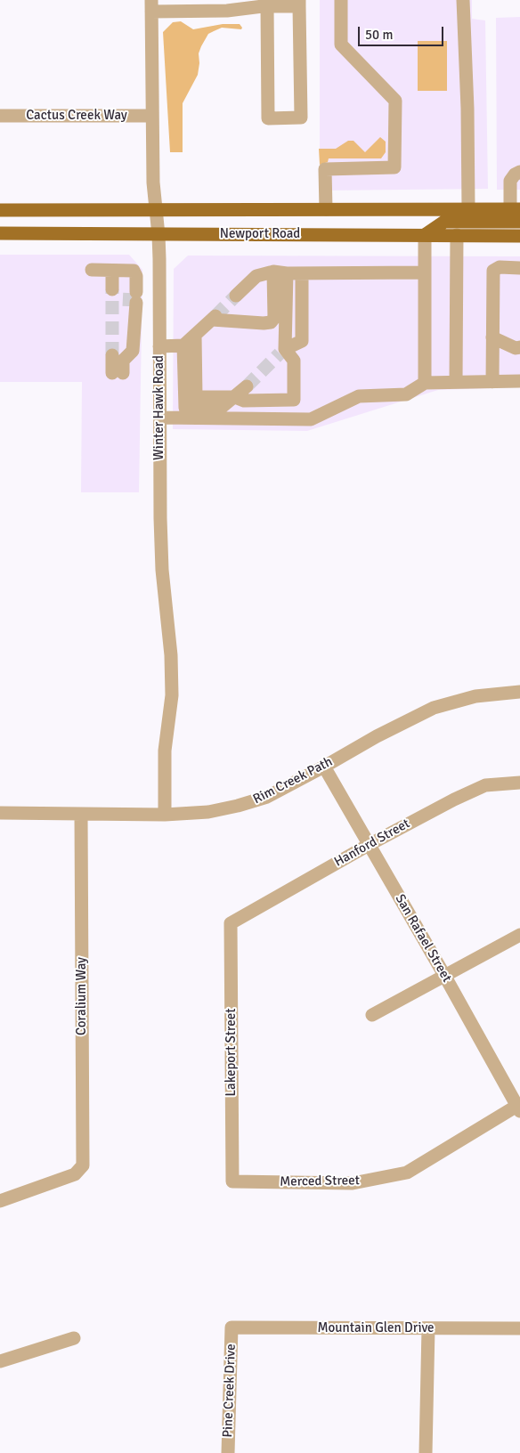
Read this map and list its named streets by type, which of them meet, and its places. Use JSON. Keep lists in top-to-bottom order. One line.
{"streets":{"main road":["Newport Road"],"street":["Cactus Creek Way","Winter Hawk Road","Rim Creek Path","Hanford Street","San Rafael Street","Coralium Way","Lakeport Street","Merced Street","Mountain Glen Drive","Pine Creek Drive"]},"crossings":[["Cactus Creek Way","Winter Hawk Road"],["Newport Road","Winter Hawk Road"],["Winter Hawk Road","Rim Creek Path"],["Rim Creek Path","San Rafael Street"],["Rim Creek Path","Coralium Way"],["Hanford Street","San Rafael Street"],["Hanford Street","Lakeport Street"],["San Rafael Street","Merced Street"],["Lakeport Street","Merced Street"],["Mountain Glen Drive","Pine Creek Drive"]],"scale_bar":"50 m"}
